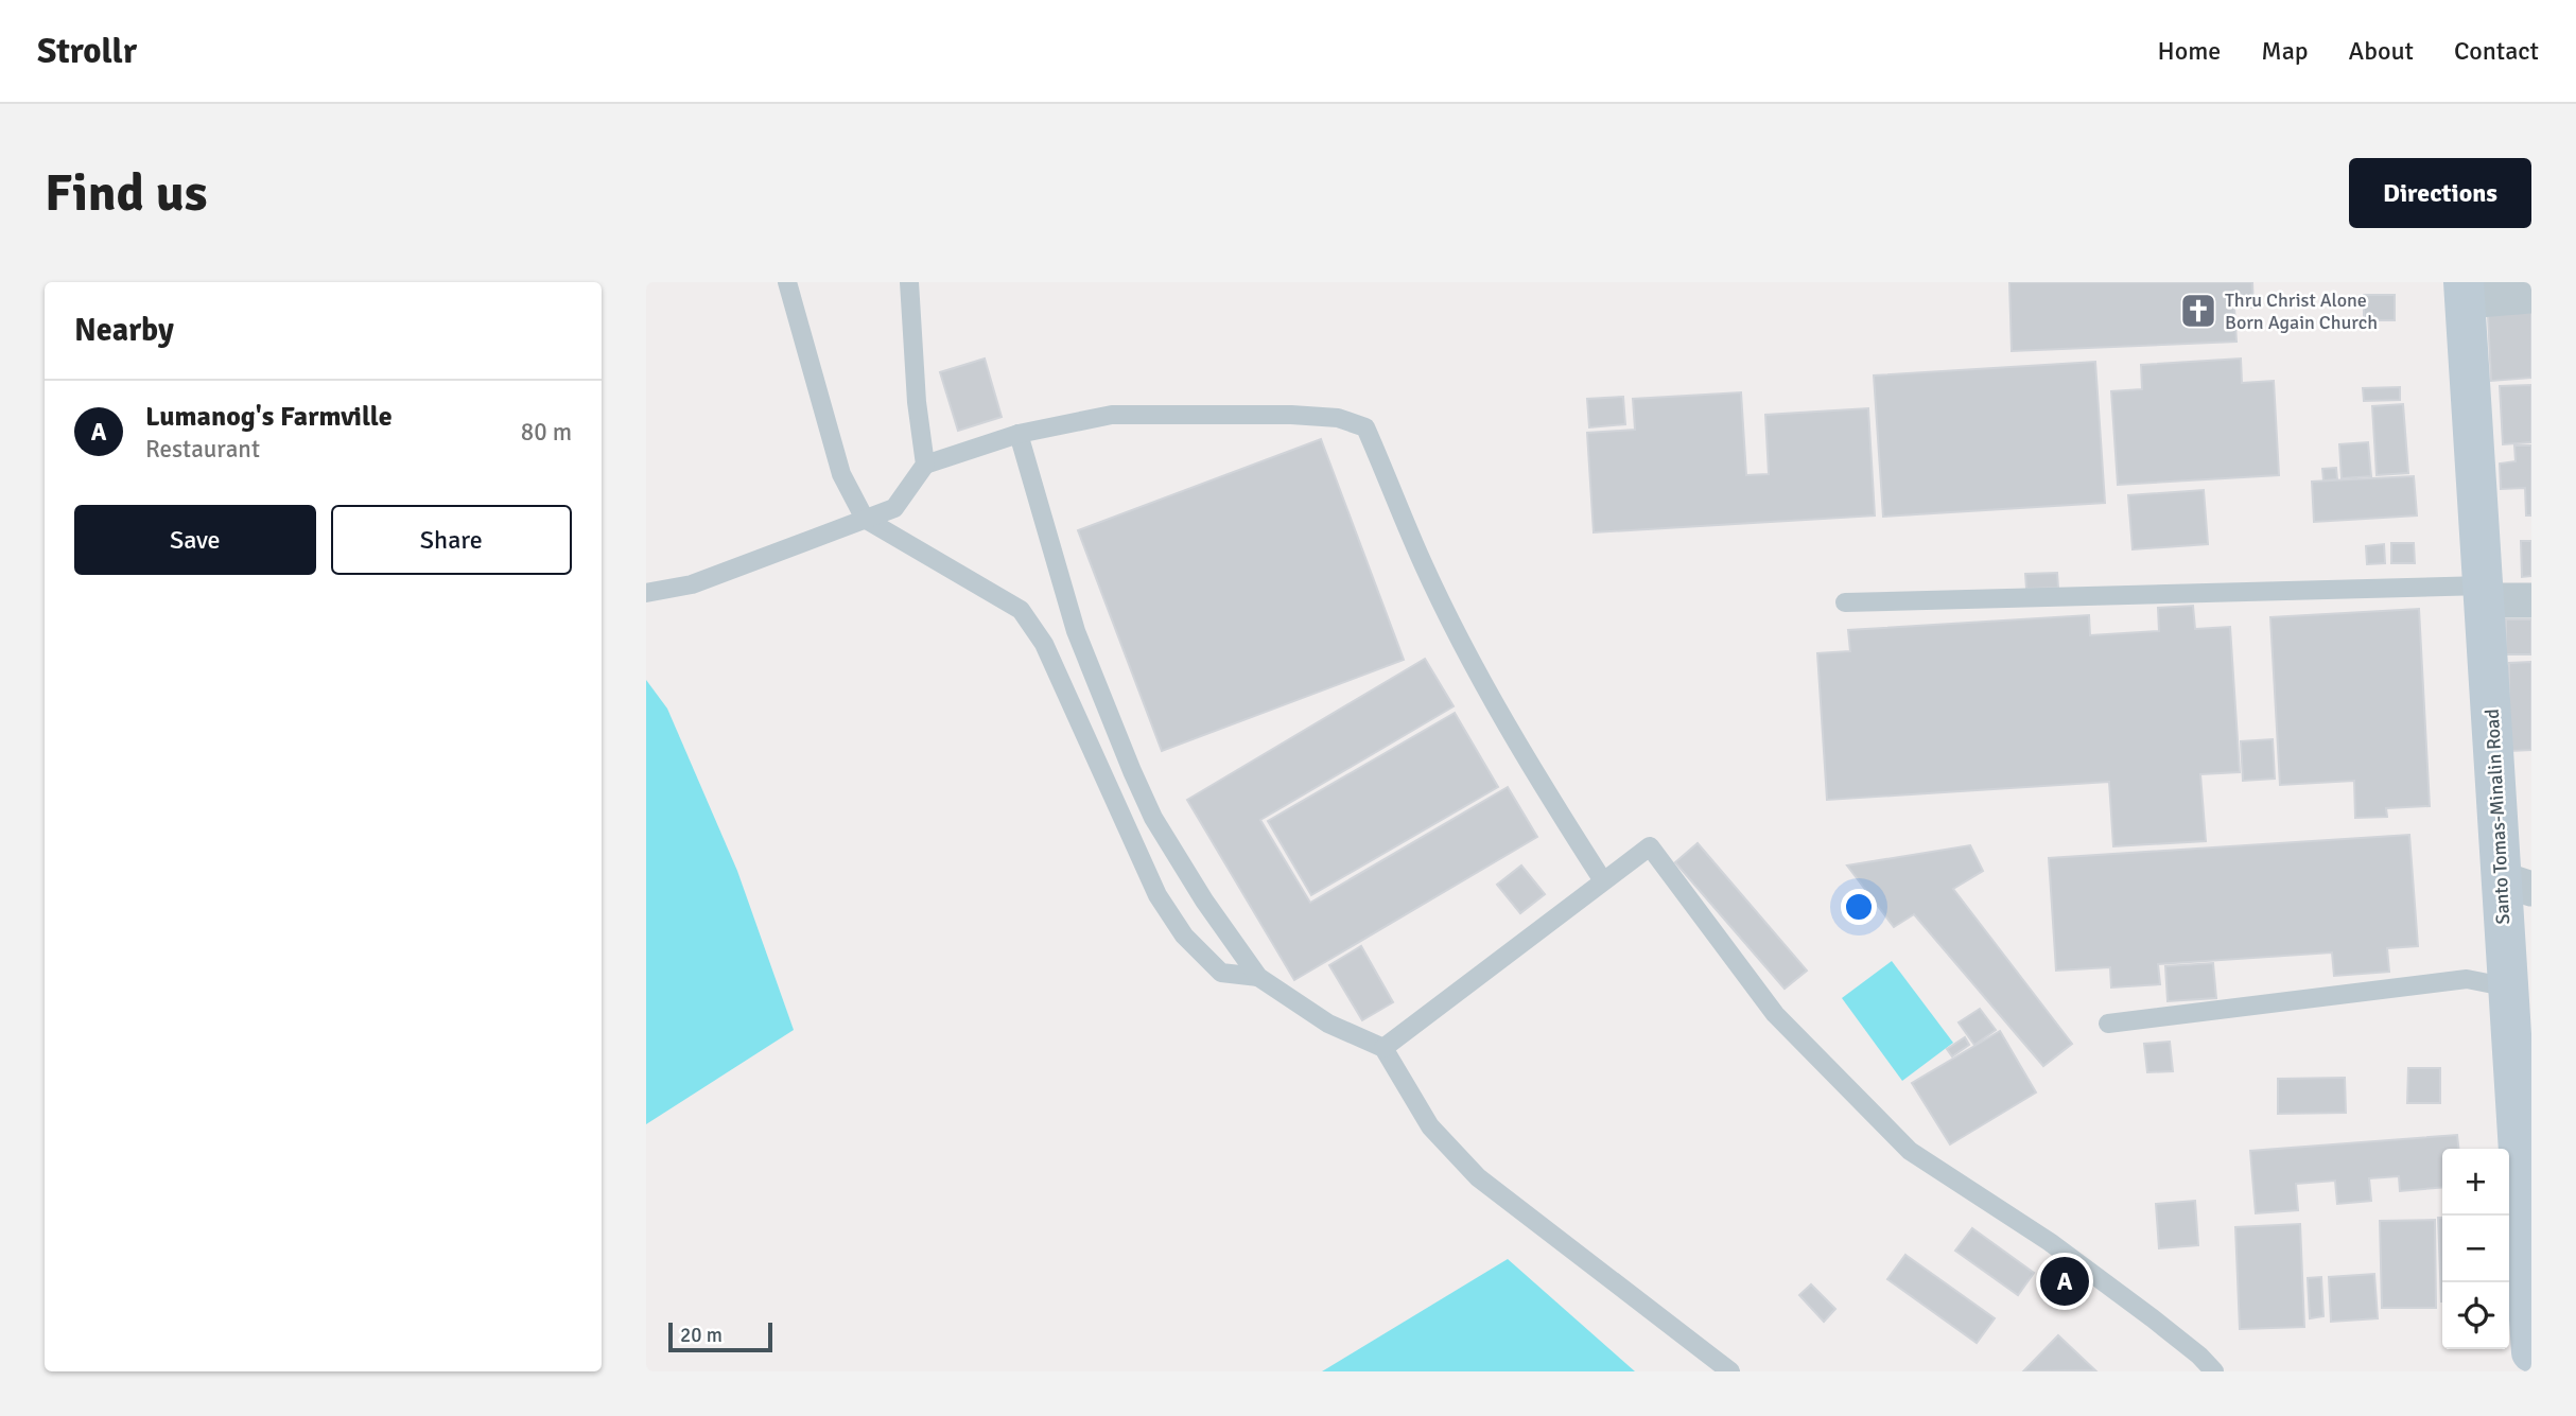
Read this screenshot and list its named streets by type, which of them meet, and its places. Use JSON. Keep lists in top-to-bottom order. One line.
{"streets":{"main road":["Santo Tomas-Minalin Road"]},"places":{"church":["Thru Christ Alone Born Again Church"]},"scale_bar":"20 m","page":{"header":"Strollr","nav":["Home","Map","About","Contact"],"buttons":["Directions",["Save","Share"]],"title":"Find us","heading":"Nearby","list":[{"mark":"A","name":"Lumanog's Farmville","note":"Restaurant","value":"80 m"}],"map_buttons":["+","−"],"pins":"A","scale":"20 m"}}
